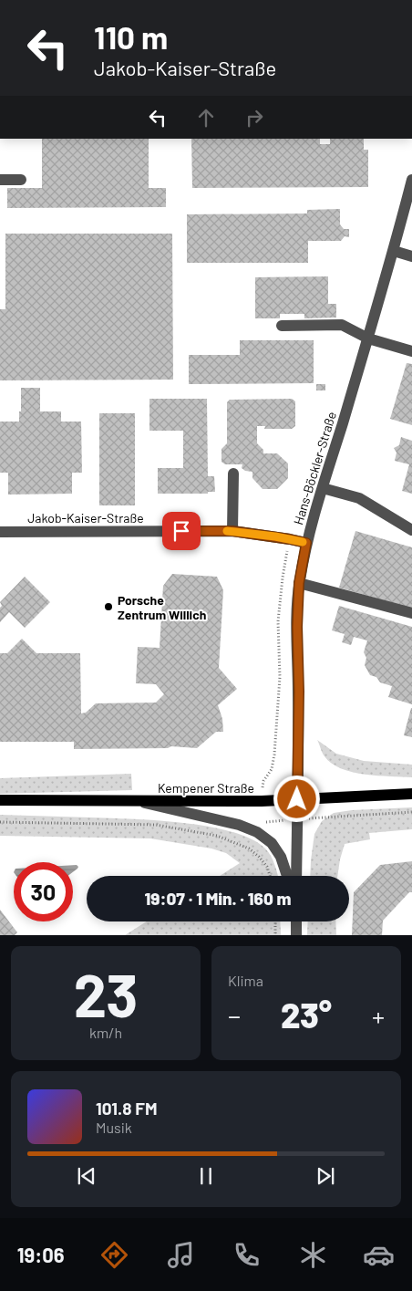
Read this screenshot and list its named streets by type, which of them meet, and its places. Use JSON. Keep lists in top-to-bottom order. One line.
{"streets":{"main road":["Kempener Straße"],"street":["Hans-Böckler-Straße","Jakob-Kaiser-Straße"]},"crossings":[["Hans-Böckler-Straße","Jakob-Kaiser-Straße"],["Hans-Böckler-Straße","Kempener Straße"]],"places":["Porsche Zentrum Willich"],"page":{"turn":["110 m","Jakob-Kaiser-Straße"],"limit":"30","trip":"19:07 · 1 Min. · 160 m","tile":[["23","km/h"],"Klima"],"heat":["−","23°","+"],"song":["101.8 FM","Musik"],"tabs":"19:06"}}
